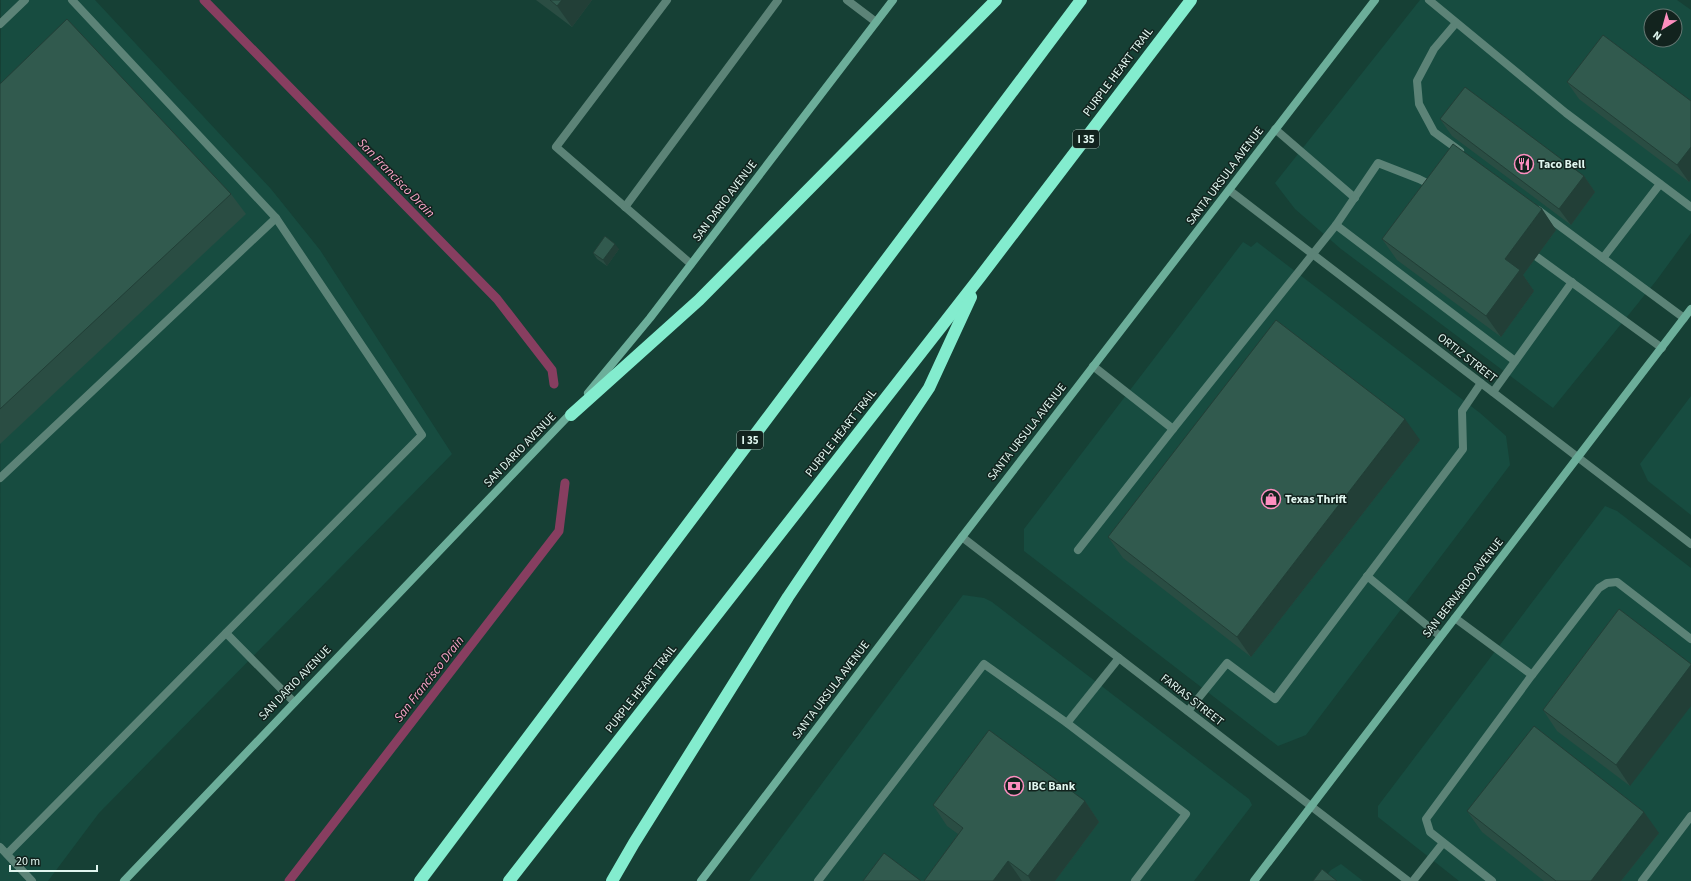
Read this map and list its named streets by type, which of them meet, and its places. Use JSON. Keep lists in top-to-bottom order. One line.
{"streets":{"highway":["PURPLE HEART TRAIL","I 35"],"main road":["SANTA URSULA AVENUE","SAN DARIO AVENUE","SAN BERNARDO AVENUE"],"street":["ORTIZ STREET","FARIAS STREET"]},"crossings":[["SANTA URSULA AVENUE","ORTIZ STREET"],["SANTA URSULA AVENUE","FARIAS STREET"],["ORTIZ STREET","SAN BERNARDO AVENUE"],["SAN BERNARDO AVENUE","FARIAS STREET"]],"water":["San Francisco Drain"],"places":{"restaurant":["Taco Bell"],"shop":["Texas Thrift"],"bank":["IBC Bank"]},"scale_bar":"20 m","north":"bottom left"}
